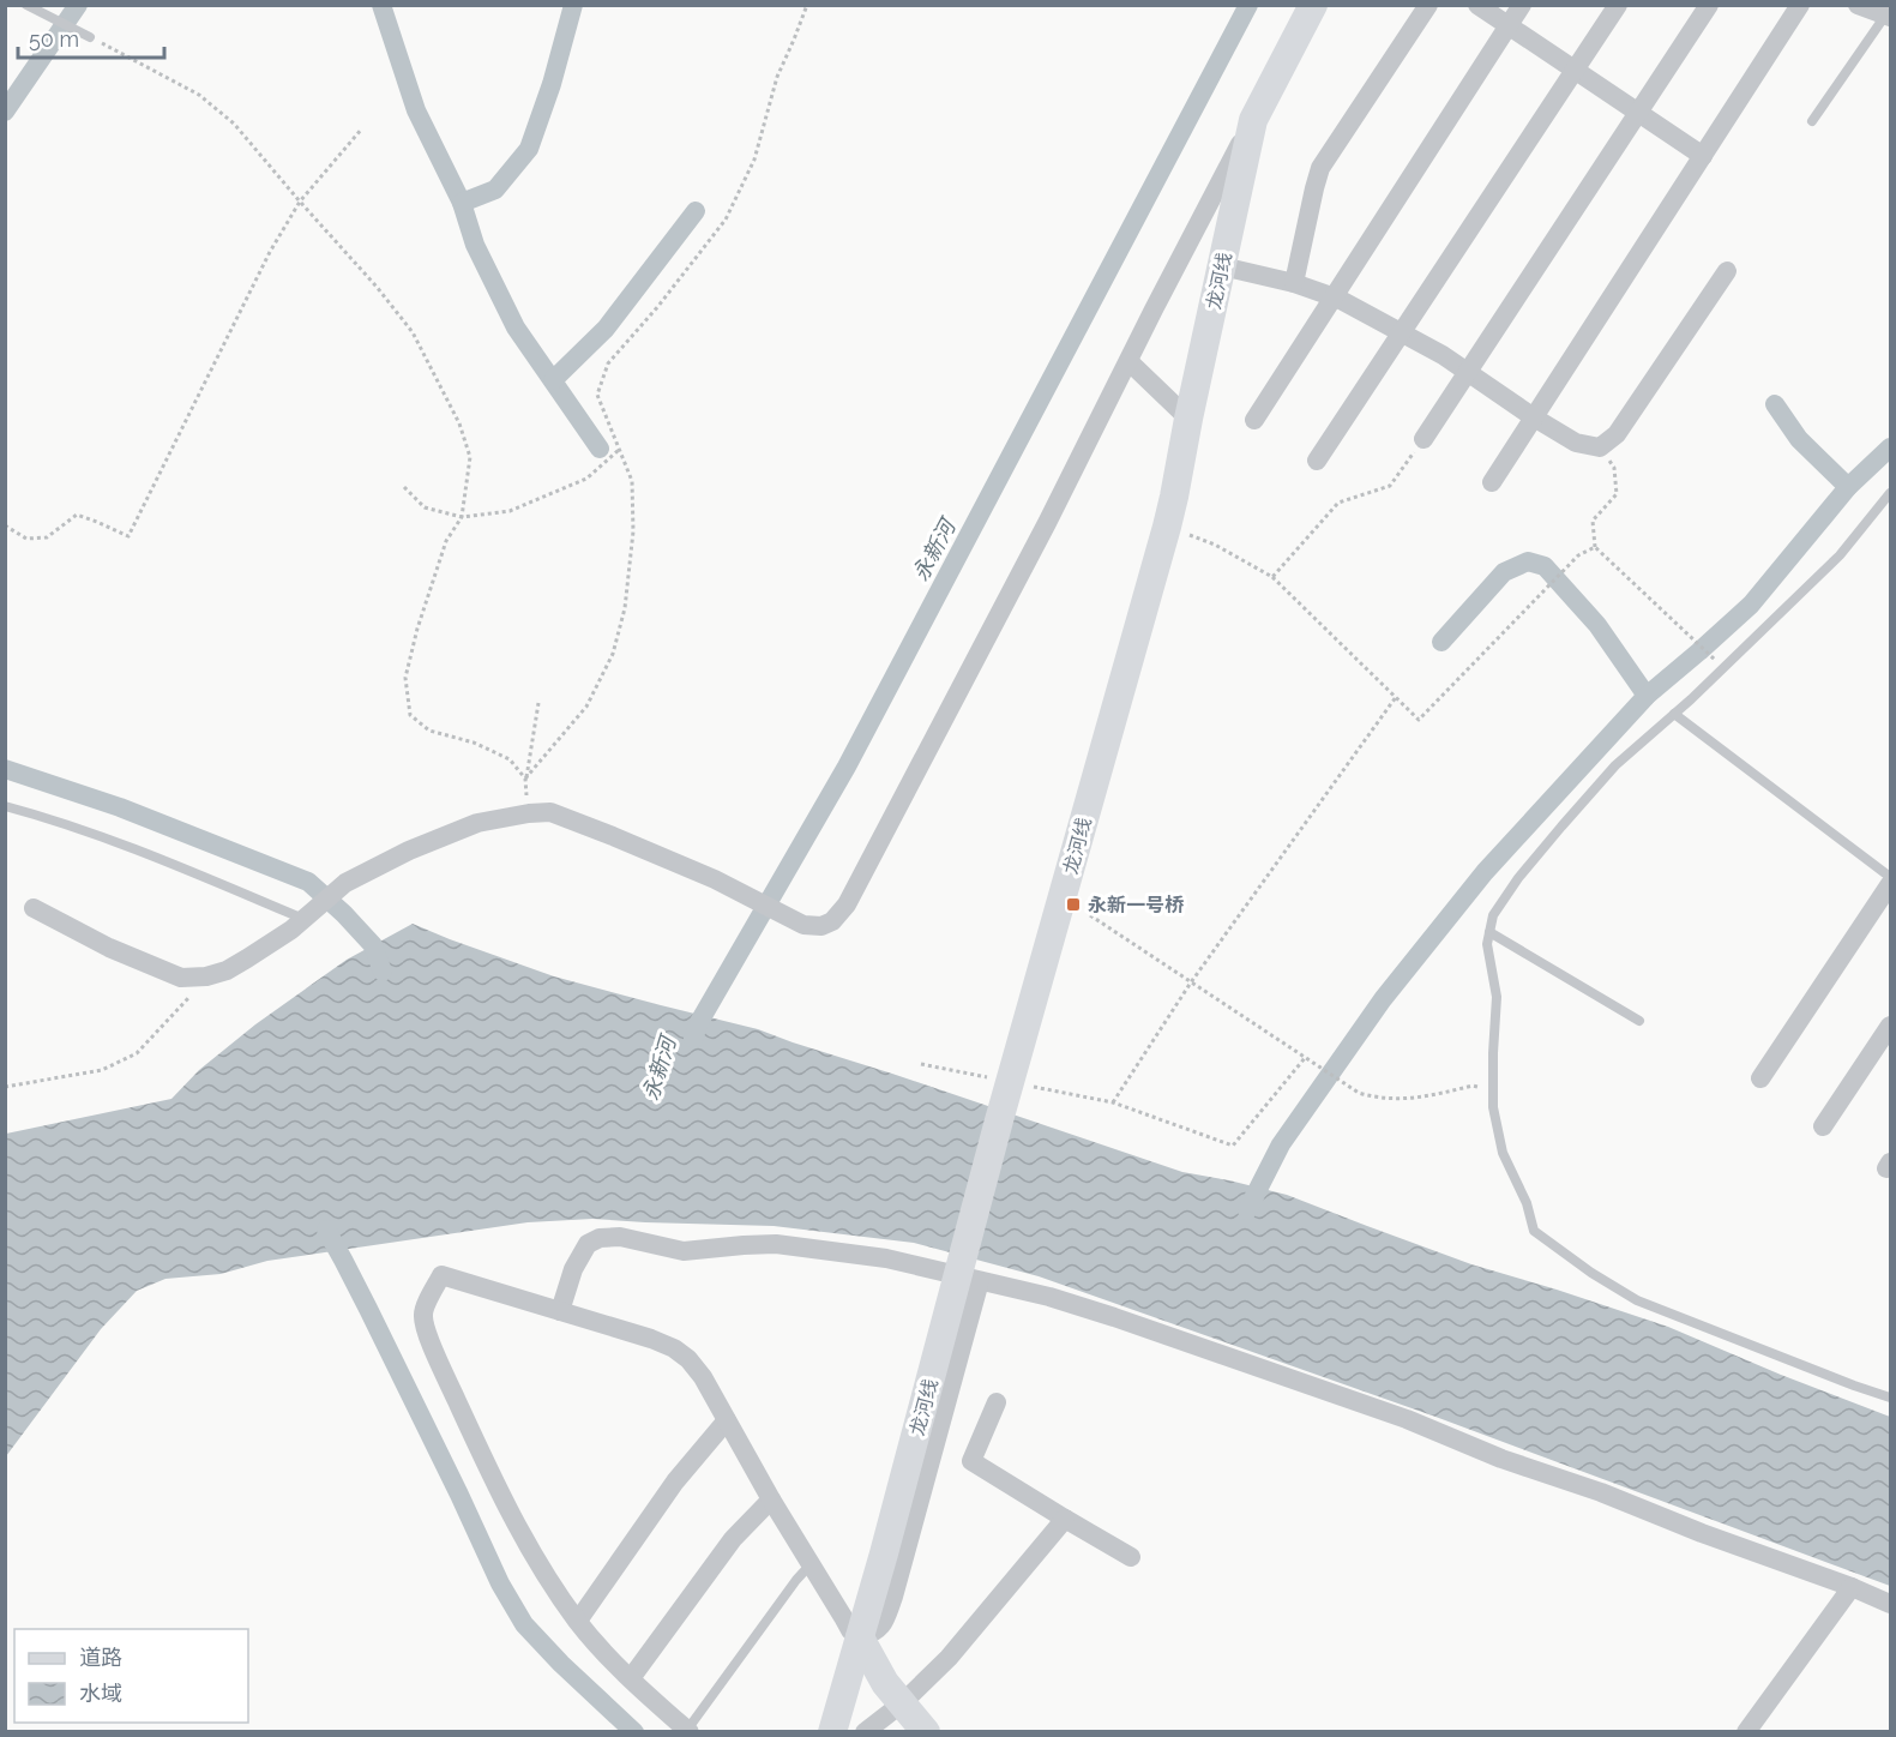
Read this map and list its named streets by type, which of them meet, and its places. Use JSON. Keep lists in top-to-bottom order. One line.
{"streets":{"street":["龙河线"]},"water":["永新河"],"places":{"transit":["永新一号桥"]},"legend":["道路","水域"],"scale_bar":"50 m"}
